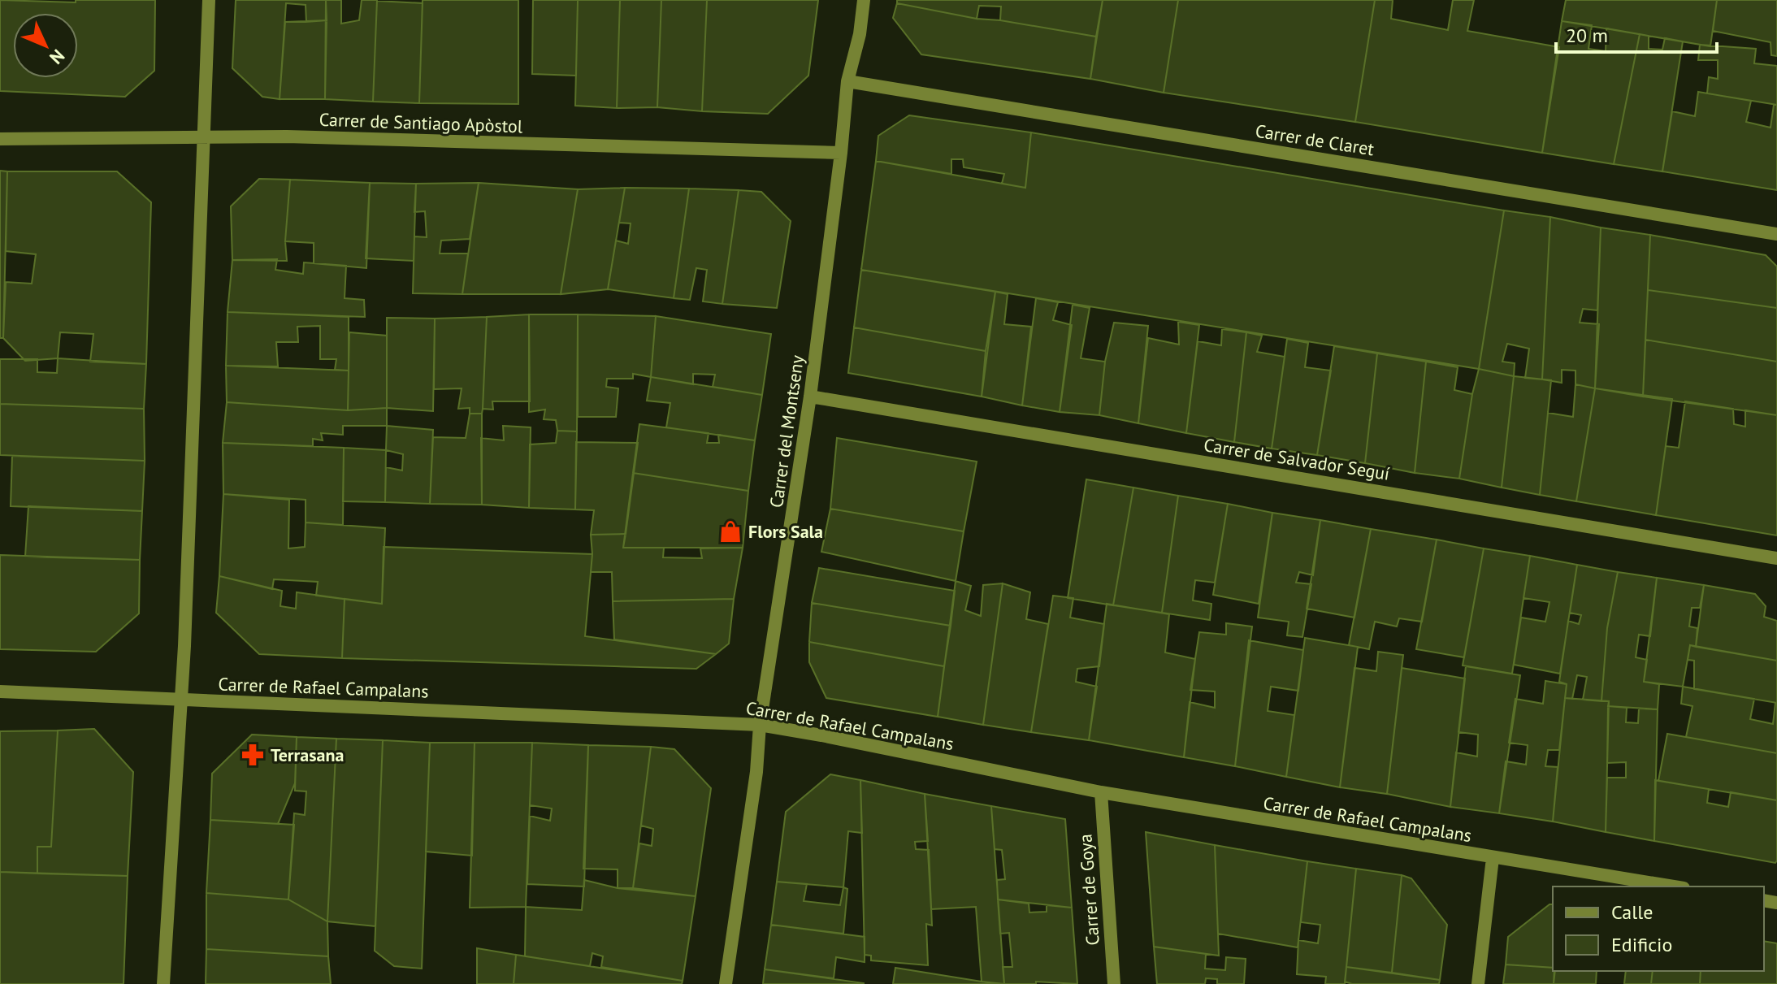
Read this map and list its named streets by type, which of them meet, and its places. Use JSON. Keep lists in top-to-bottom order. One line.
{"streets":{"street":["Carrer de Santiago Apòstol","Carrer de Claret","Carrer del Montseny","Carrer de Salvador Seguí","Carrer de Rafael Campalans","Carrer de Goya"]},"crossings":[["Carrer de Santiago Apòstol","Carrer del Montseny"],["Carrer de Claret","Carrer del Montseny"],["Carrer del Montseny","Carrer de Salvador Seguí"],["Carrer del Montseny","Carrer de Rafael Campalans"],["Carrer de Rafael Campalans","Carrer de Goya"]],"places":{"shop":["Flors Sala"],"pharmacy":["Terrasana"]},"legend":["Calle","Edificio"],"scale_bar":"20 m","north":"bottom right"}
